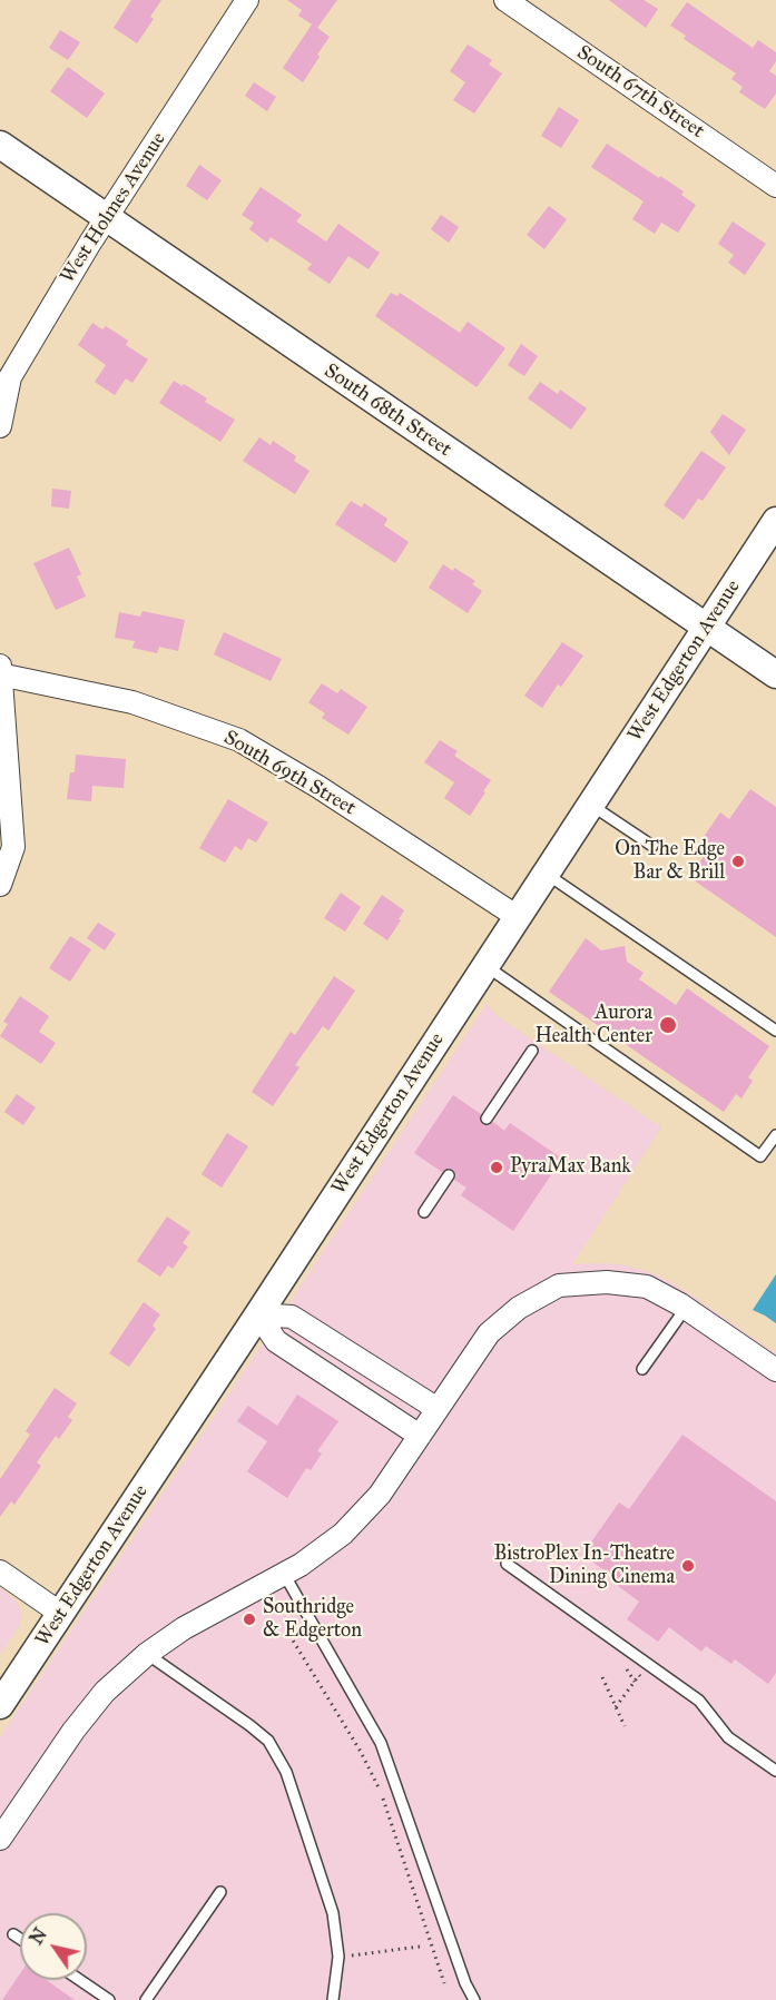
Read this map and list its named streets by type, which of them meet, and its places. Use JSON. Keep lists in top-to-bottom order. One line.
{"streets":{"street":["South 67th Street","West Holmes Avenue","South 68th Street","West Edgerton Avenue","South 69th Street"]},"crossings":[["West Holmes Avenue","South 68th Street"],["South 68th Street","West Edgerton Avenue"],["West Edgerton Avenue","South 69th Street"]],"places":["On The Edge Bar & Brill","Aurora Health Center","PyraMax Bank","BistroPlex In-Theatre Dining Cinema","Southridge & Edgerton"],"north":"top left"}
